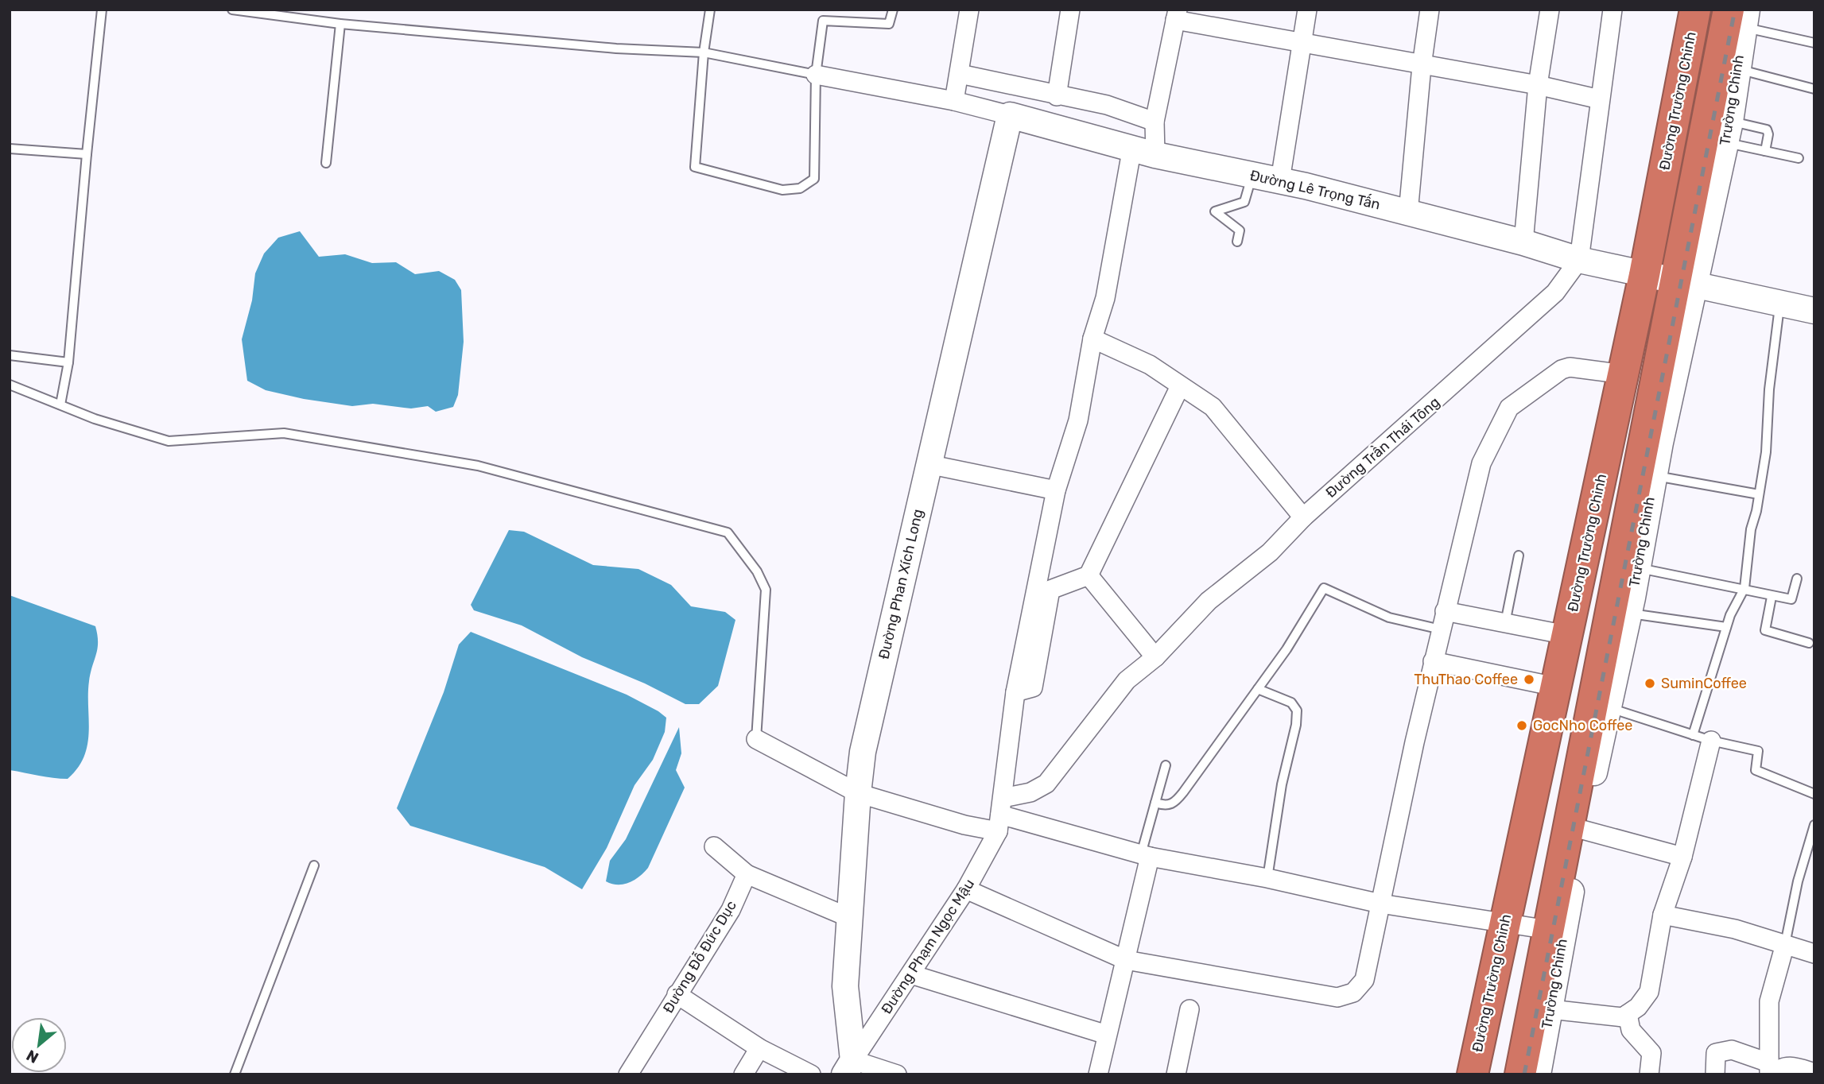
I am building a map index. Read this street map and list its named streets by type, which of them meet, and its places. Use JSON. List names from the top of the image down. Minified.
{"streets":{"highway":["Đường Trường Chinh"],"street":["Trường Chinh","Đường Lê Trọng Tấn","Đường Trần Thái Tông","Đường Phan Xích Long","Đường Phạm Ngọc Mậu","Đường Đỗ Đức Dục"]},"crossings":[["Trường Chinh","Đường Lê Trọng Tấn"],["Đường Trường Chinh","Đường Lê Trọng Tấn"],["Đường Lê Trọng Tấn","Đường Trần Thái Tông"],["Đường Lê Trọng Tấn","Đường Phan Xích Long"],["Đường Trần Thái Tông","Đường Phạm Ngọc Mậu"],["Đường Phan Xích Long","Đường Phạm Ngọc Mậu"]],"places":["ThuThao Coffee","SuminCoffee","GocNho Coffee"],"north":"bottom left"}
